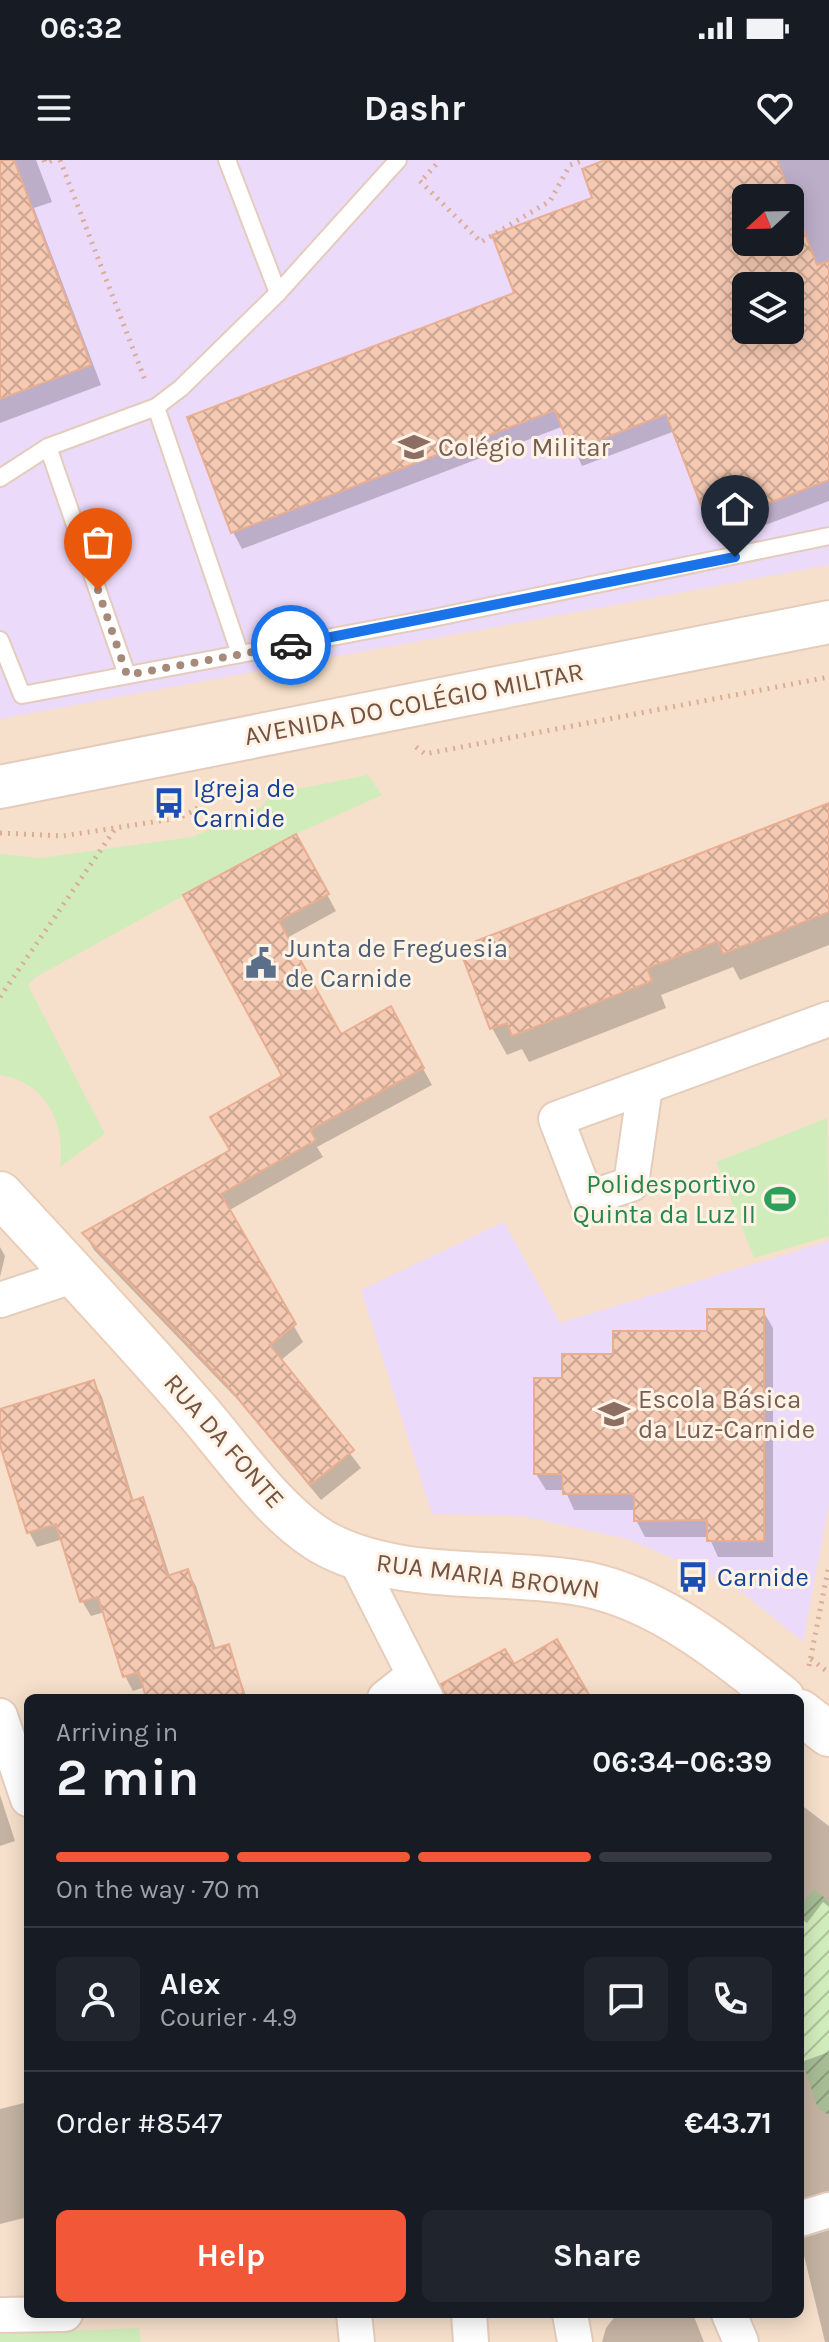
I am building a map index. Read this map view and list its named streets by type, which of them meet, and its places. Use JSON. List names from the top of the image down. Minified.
{"streets":{"main road":["RUA DA FONTE","RUA MARIA BROWN"],"street":["AVENIDA DO COLÉGIO MILITAR"]},"crossings":[["RUA DA FONTE","RUA MARIA BROWN"]],"places":{"school or university":["Colégio Militar","Escola Básica da Luz-Carnide"],"bus stop":["Igreja de Carnide","Carnide"],"public building":["Junta de Freguesia de Carnide"],"sports":["Polidesportivo Quinta da Luz II"]},"north":"left","page":{"status":"06:32","header":"Dashr","heading":["2 min","Arriving in","06:34–06:39"],"panel":["Alex","Courier · 4.9","Order #8547","€43.71"],"bar":"On the way · 70 m","buttons":["Help","Share"]}}
